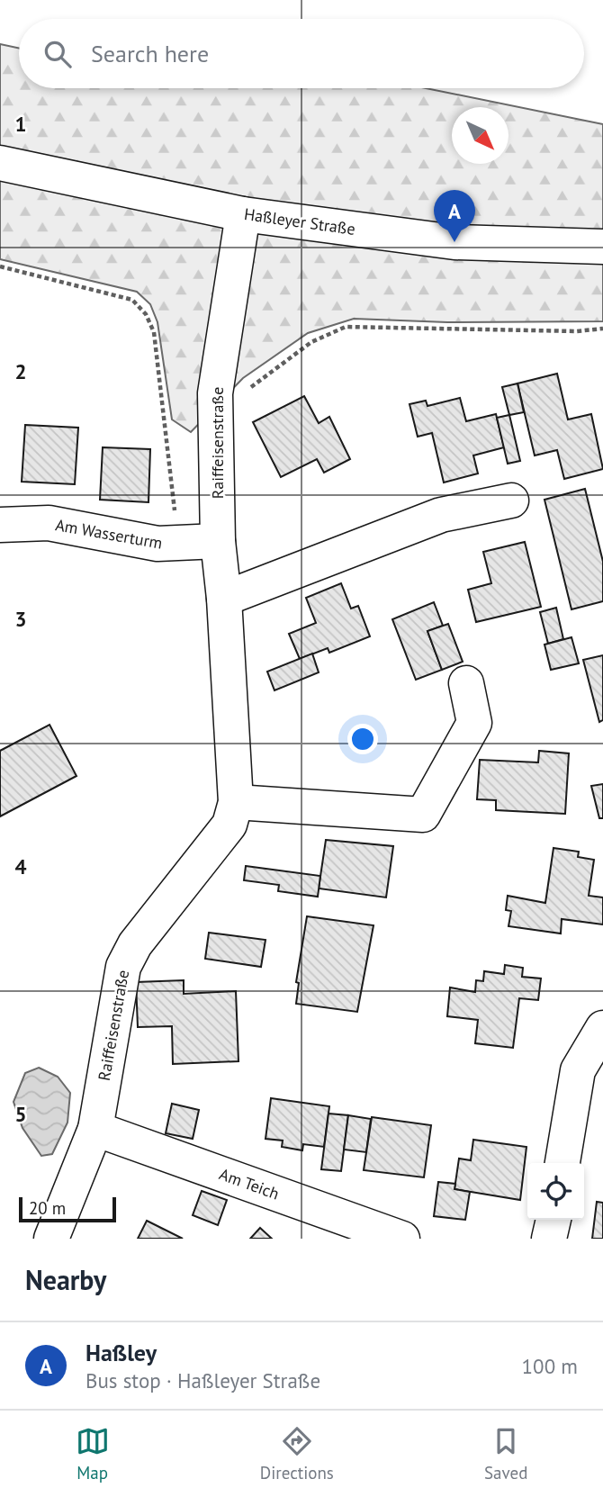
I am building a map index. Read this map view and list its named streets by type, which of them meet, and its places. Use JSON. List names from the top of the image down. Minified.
{"streets":{"street":["Haßleyer Straße","Raiffeisenstraße","Am Wasserturm","Am Teich"]},"crossings":[["Haßleyer Straße","Raiffeisenstraße"],["Raiffeisenstraße","Am Wasserturm"],["Raiffeisenstraße","Am Teich"]],"scale_bar":"20 m","north":"bottom right","page":{"search":"Search here","pins":"A","scale":"20 m","heading":"Nearby","list":[{"mark":"A","name":"Haßley","note":"Bus stop · Haßleyer Straße","value":"100 m"}],"nav":["Map","Directions","Saved"]},"grid":{"rows":["1","2","3","4","5"]}}
